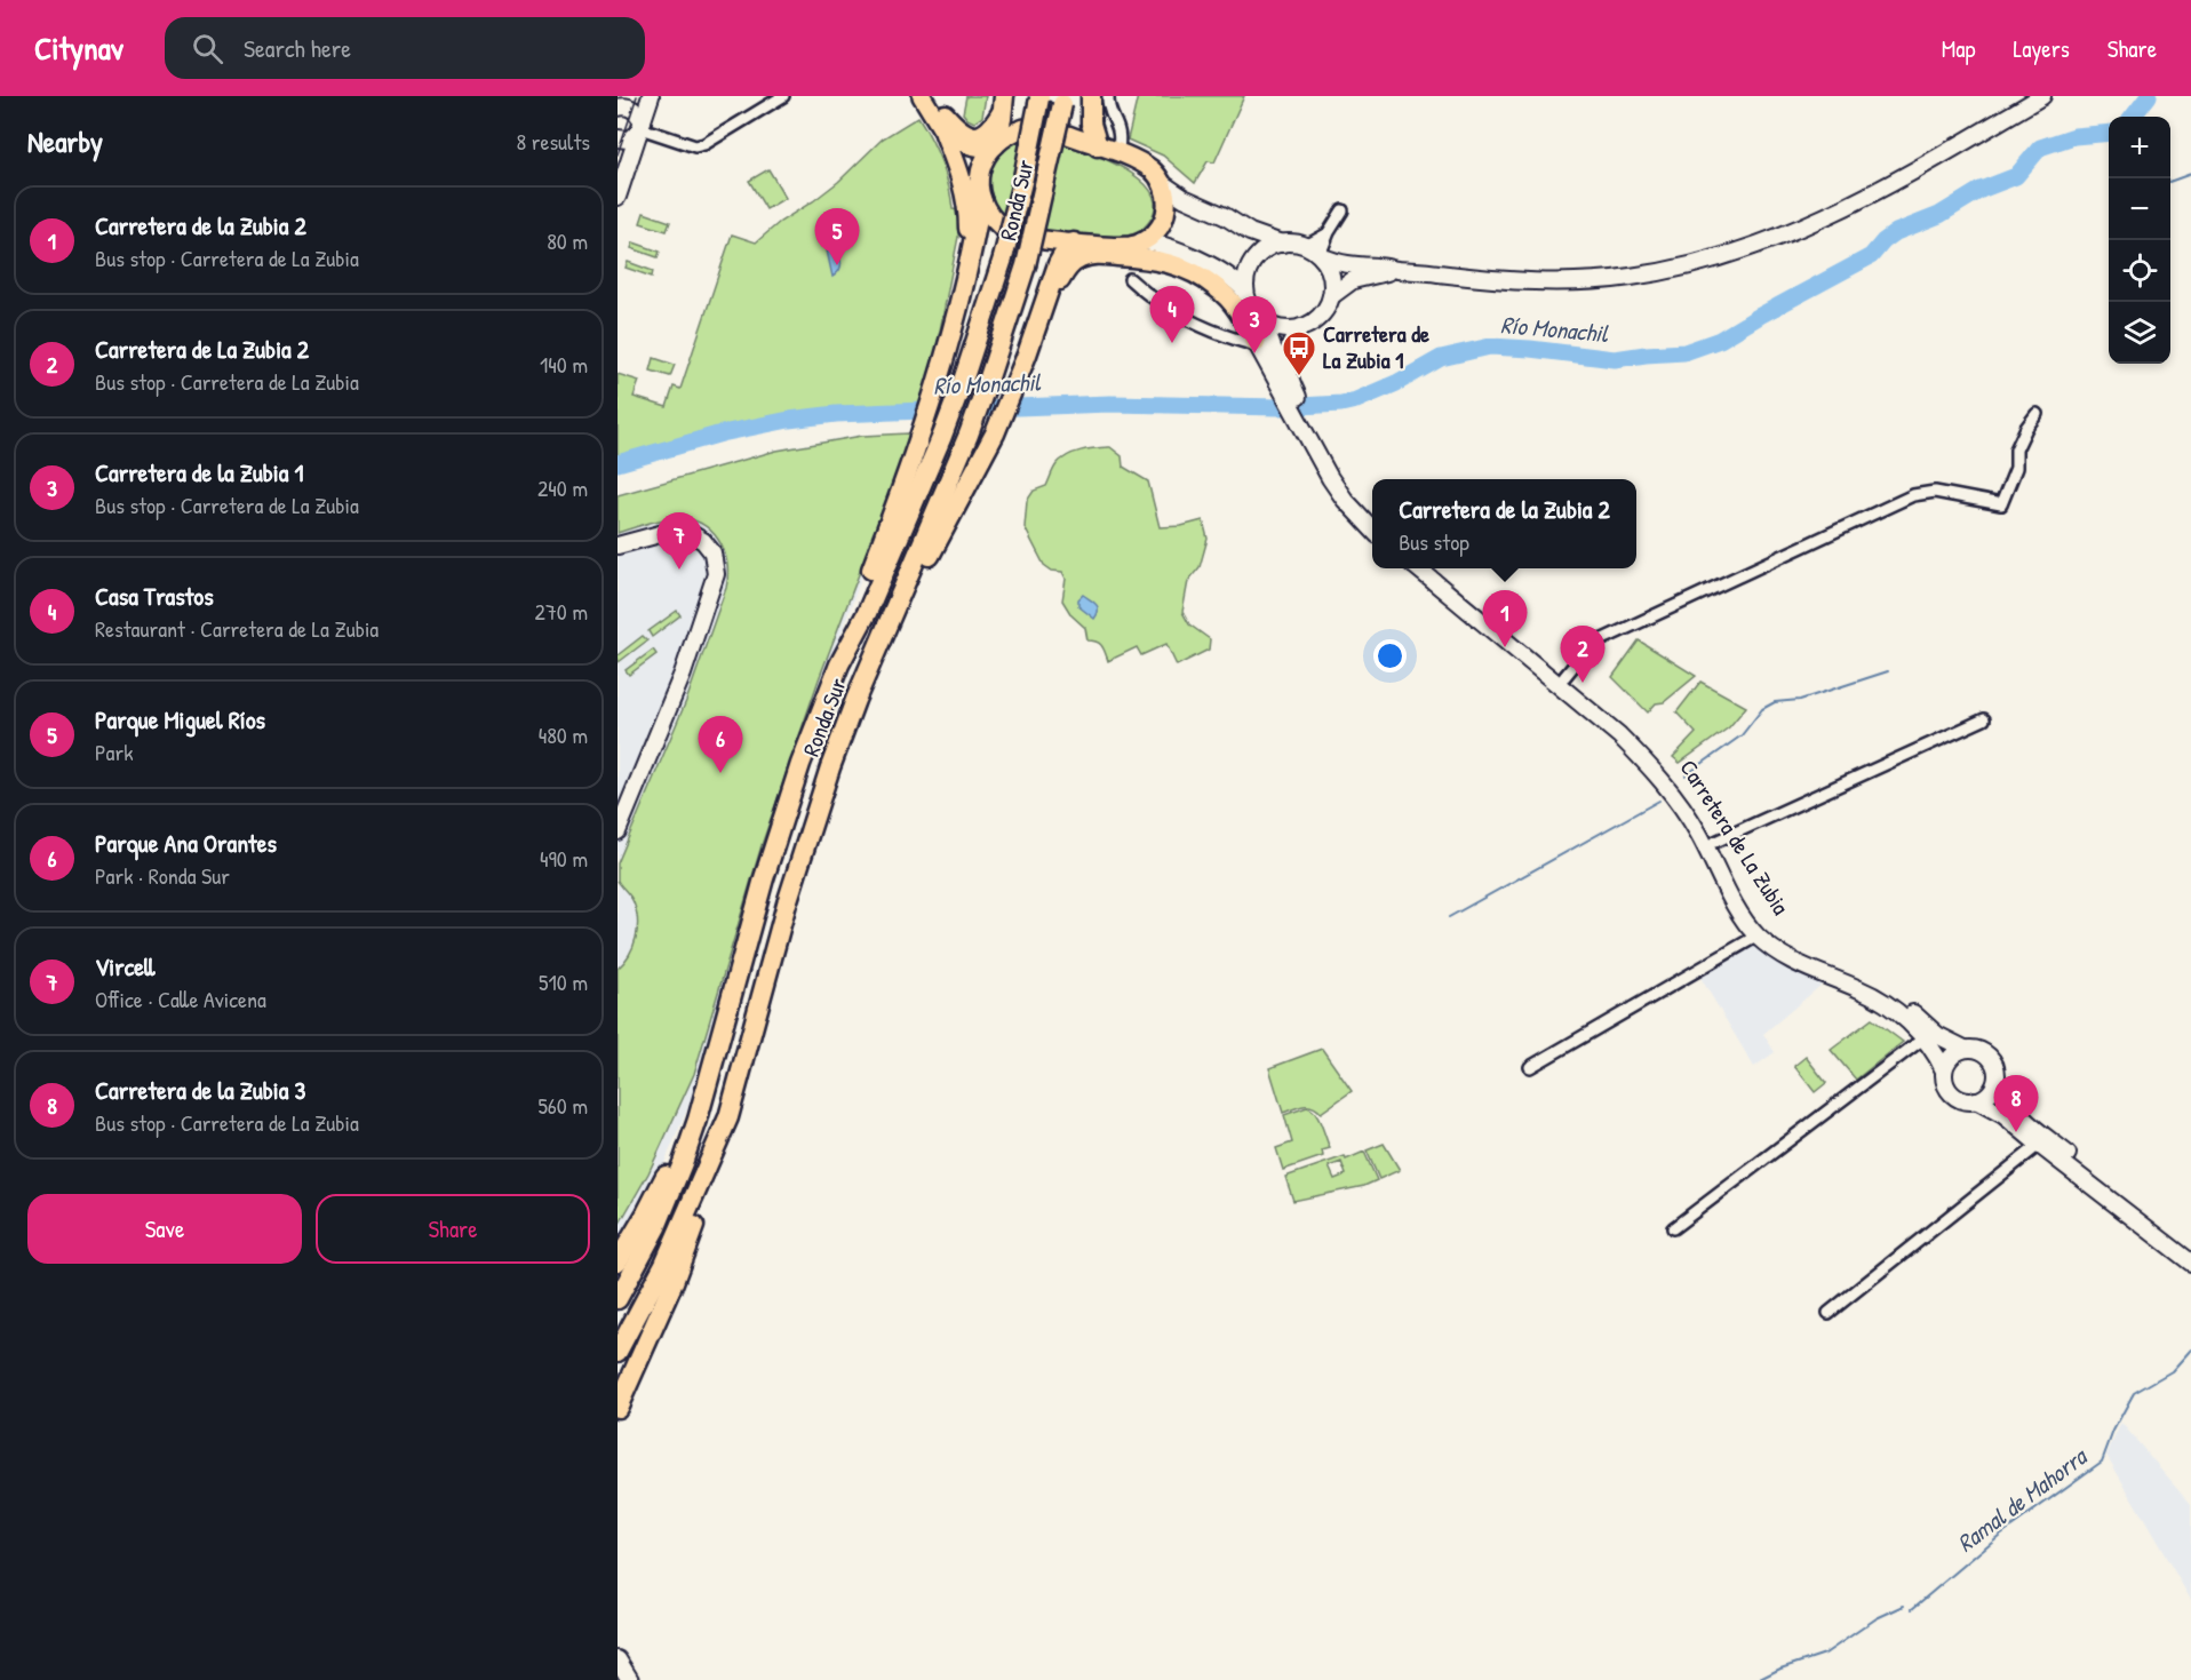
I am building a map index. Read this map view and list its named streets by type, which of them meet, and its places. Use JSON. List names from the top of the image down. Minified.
{"streets":{"highway":["Ronda Sur"],"street":["Carretera de La Zubia"]},"water":["Río Monachil","Ramal de Mahorra"],"places":{"bus stop":["Carretera de La Zubia 1"]},"page":{"header":"Citynav","search":"Search here","nav":["Map","Layers","Share"],"heading":["Nearby","8 results"],"map_buttons":["+","−"],"list":[{"mark":"1","name":"Carretera de la Zubia 2","note":"Bus stop · Carretera de La Zubia","value":"80 m"},{"mark":"2","name":"Carretera de La Zubia 2","note":"Bus stop · Carretera de La Zubia","value":"140 m"},{"mark":"3","name":"Carretera de la Zubia 1","note":"Bus stop · Carretera de La Zubia","value":"240 m"},{"mark":"4","name":"Casa Trastos","note":"Restaurant · Carretera de La Zubia","value":"270 m"},{"mark":"5","name":"Parque Miguel Ríos","note":"Park","value":"480 m"},{"mark":"6","name":"Parque Ana Orantes","note":"Park · Ronda Sur","value":"490 m"},{"mark":"7","name":"Vircell","note":"Office · Calle Avicena","value":"510 m"},{"mark":"8","name":"Carretera de la Zubia 3","note":"Bus stop · Carretera de La Zubia","value":"560 m"}],"pins":["5","4","3","7","1","2","6","8"],"popup":["Carretera de la Zubia 2","Bus stop"],"buttons":["Save","Share"]}}
